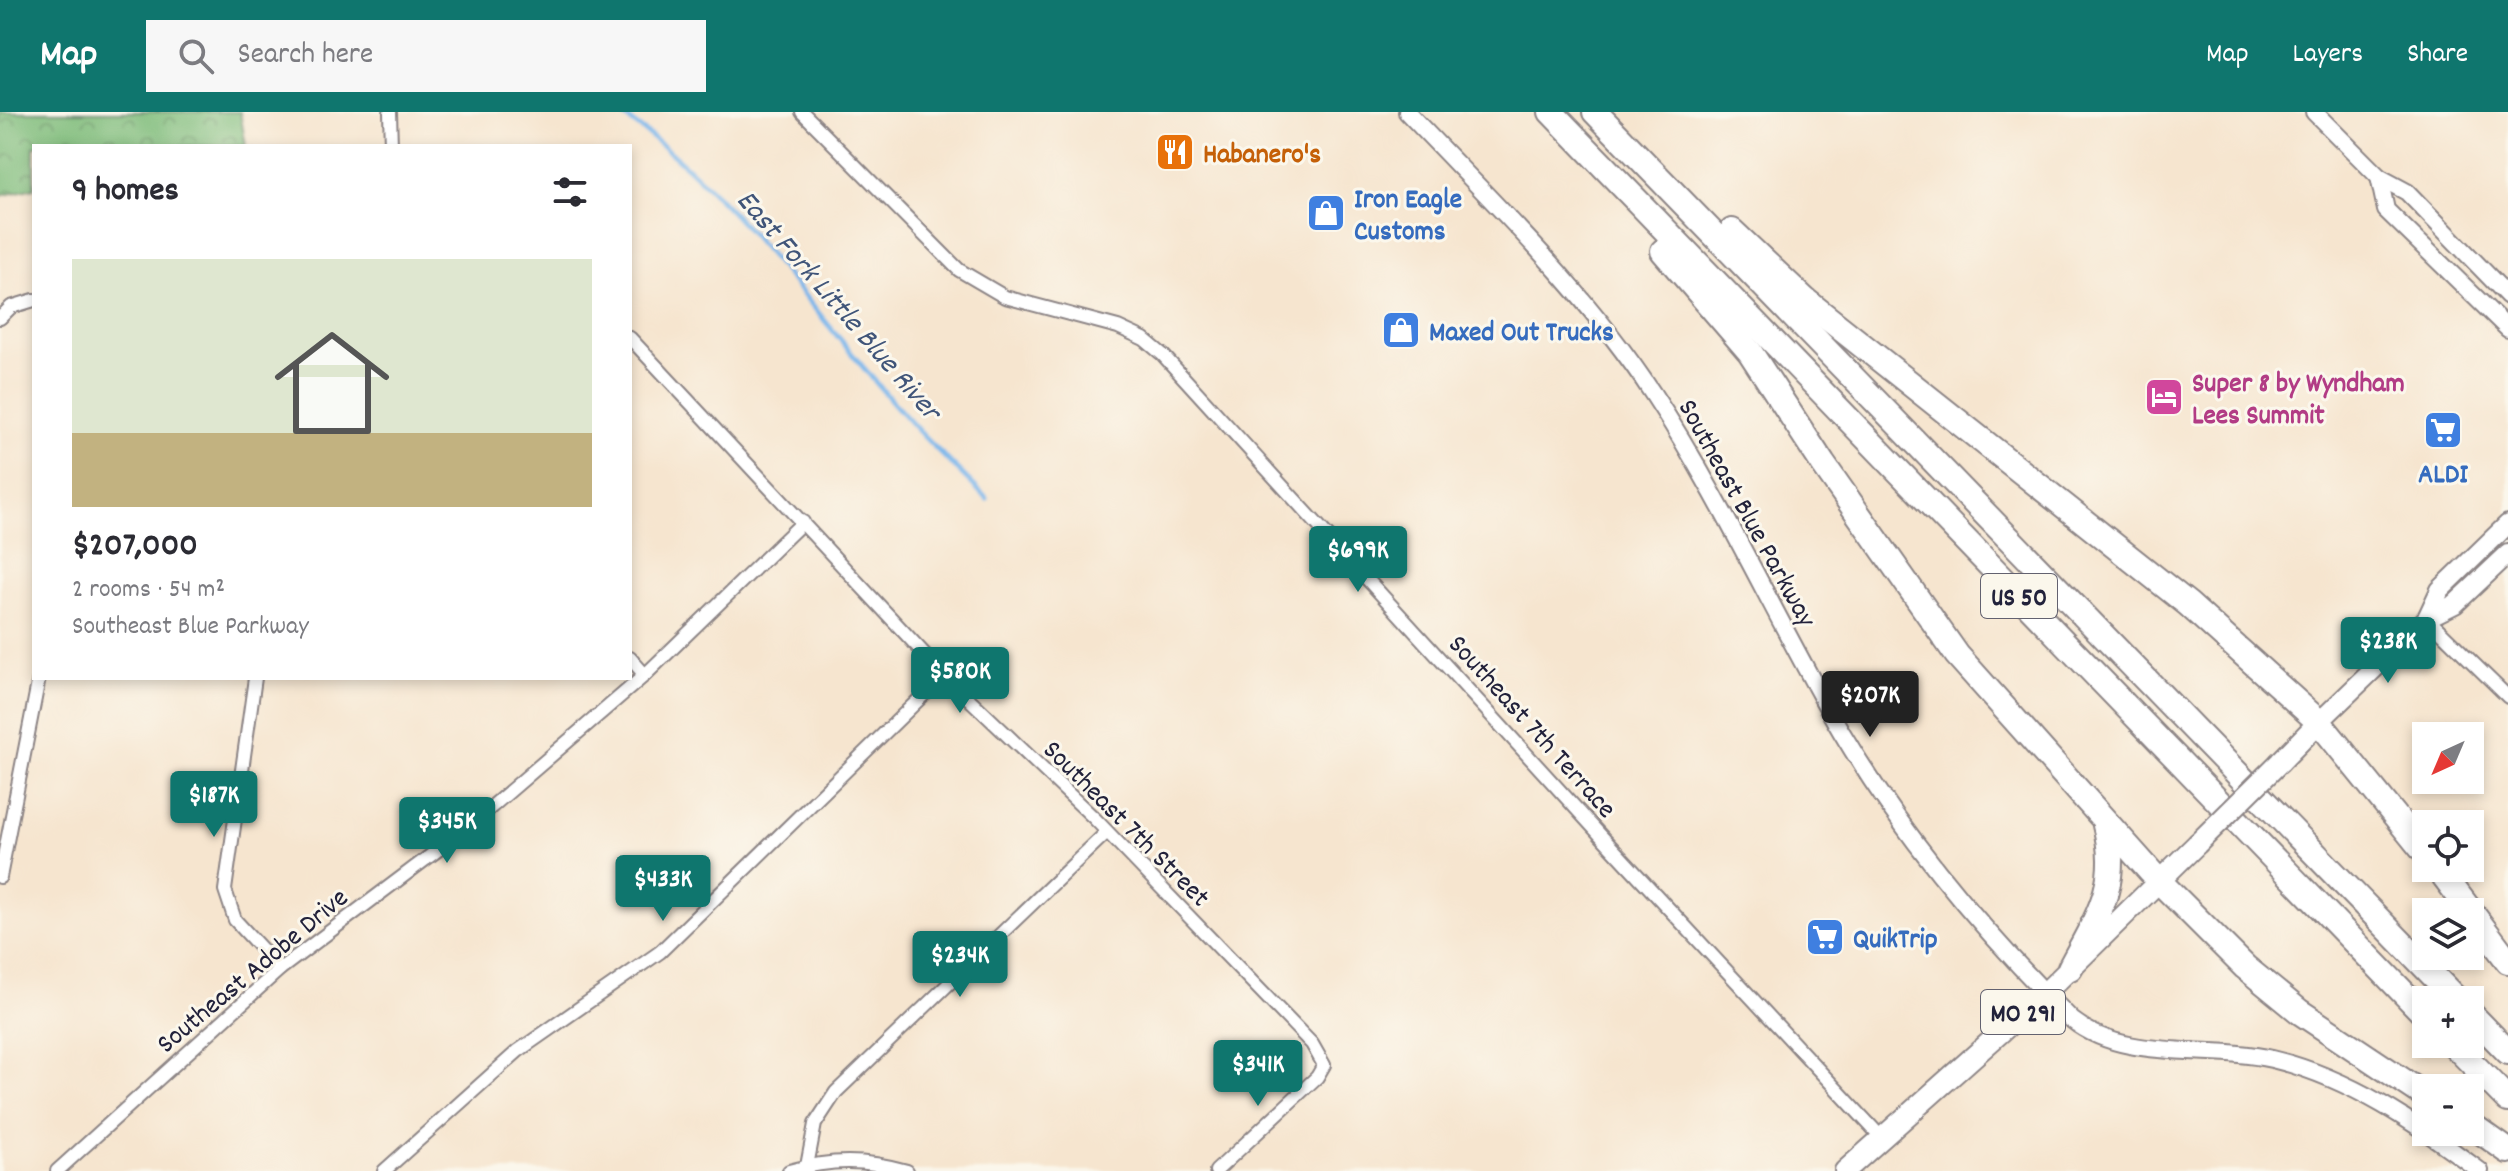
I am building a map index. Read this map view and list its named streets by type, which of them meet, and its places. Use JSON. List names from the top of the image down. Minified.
{"streets":{"highway":["US 50"],"main road":["MO 291"],"street":["Southeast Blue Parkway","Southeast 7th Terrace","Southeast 7th Street","Southeast Adobe Drive"]},"crossings":[["Southeast Blue Parkway","MO 291"],["Southeast 7th Terrace","MO 291"],["Southeast 7th Street","Southeast Adobe Drive"]],"water":["East Fork Little Blue River"],"places":{"restaurant":["Habanero's"],"shop":["Iron Eagle Customs","Maxed Out Trucks"],"hotel":["Super 8 by Wyndham Lees Summit"],"supermarket":["ALDI","QuikTrip"]},"north":"bottom left","page":{"header":"Map","search":"Search here","nav":["Map","Layers","Share"],"heading":"9 homes","list":[{"name":"$207,000","note":"2 rooms · 54 m² · Southeast Blue Parkway"}],"price":["$699K","$238K","$580K","$207K","$187K","$345K","$433K","$234K","$341K"],"map_buttons":["+","−"]}}
